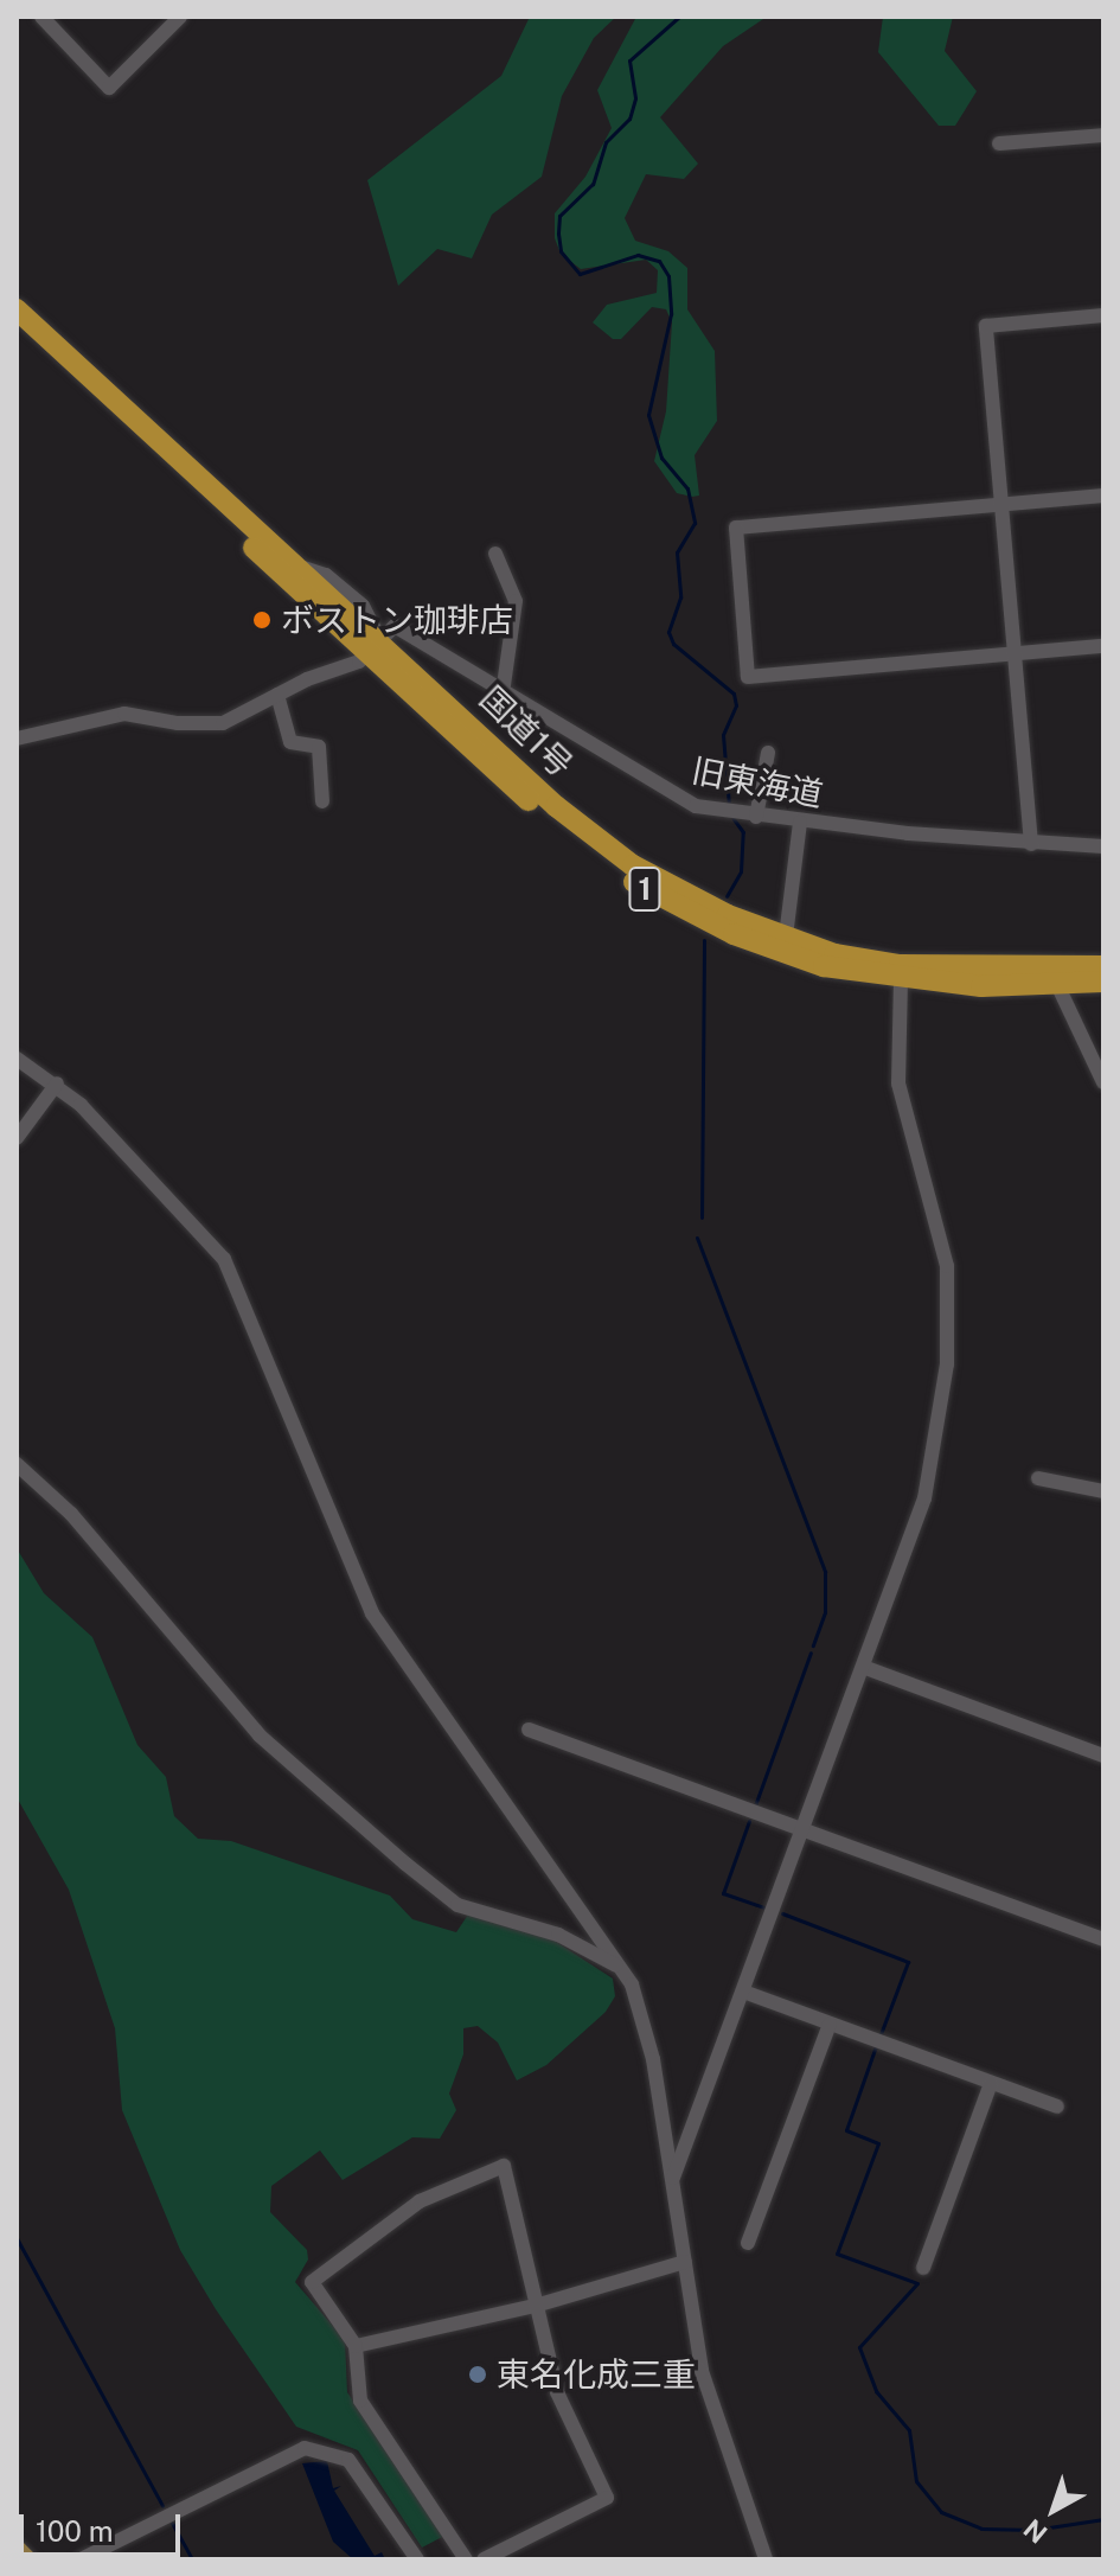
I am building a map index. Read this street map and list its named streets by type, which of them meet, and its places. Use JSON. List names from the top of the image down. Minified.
{"streets":{"highway":["国道1号","1"],"street":["旧東海道"]},"crossings":[["国道1号","旧東海道"]],"places":["ボストン珈琲店","東名化成三重"],"scale_bar":"100 m","north":"bottom left"}
